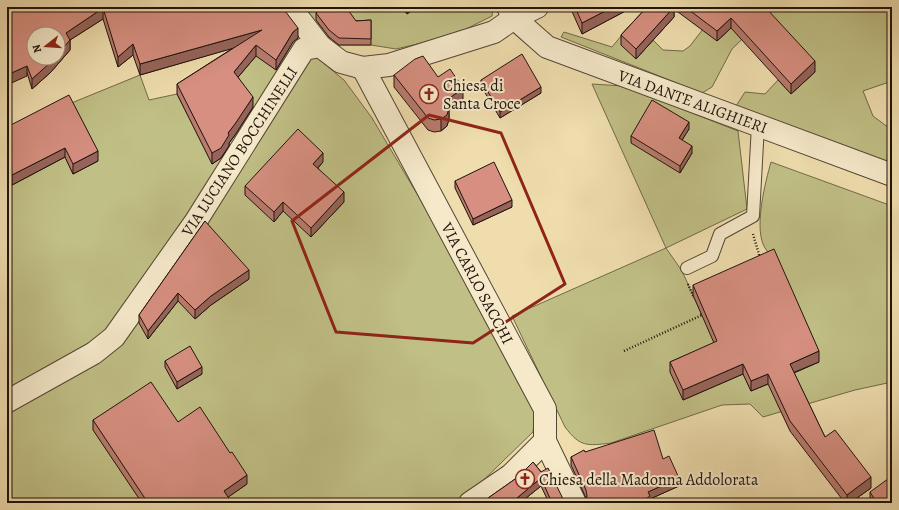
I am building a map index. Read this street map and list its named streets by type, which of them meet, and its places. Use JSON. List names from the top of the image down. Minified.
{"streets":{"street":["VIA DANTE ALIGHIERI","VIA LUCIANO BOCCHINELLI","VIA CARLO SACCHI"]},"places":{"church":["Chiesa di Santa Croce","Chiesa della Madonna Addolorata"]},"north":"left"}
